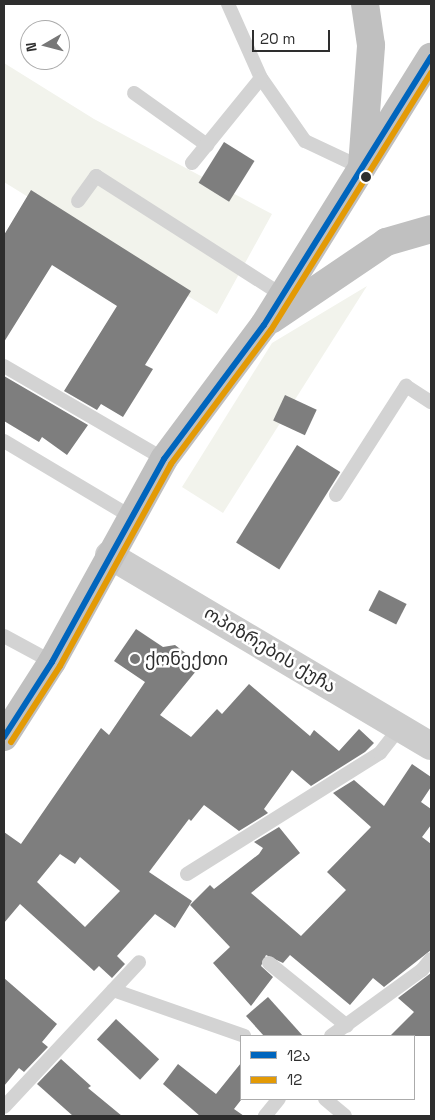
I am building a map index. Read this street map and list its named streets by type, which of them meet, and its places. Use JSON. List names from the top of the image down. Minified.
{"streets":{"street":["ოპიზრების ქუჩა"]},"places":["ქონექთი"],"lines":["transit line 12ა","transit line 12"],"legend":["12ა","12"],"scale_bar":"20 m","north":"left"}
